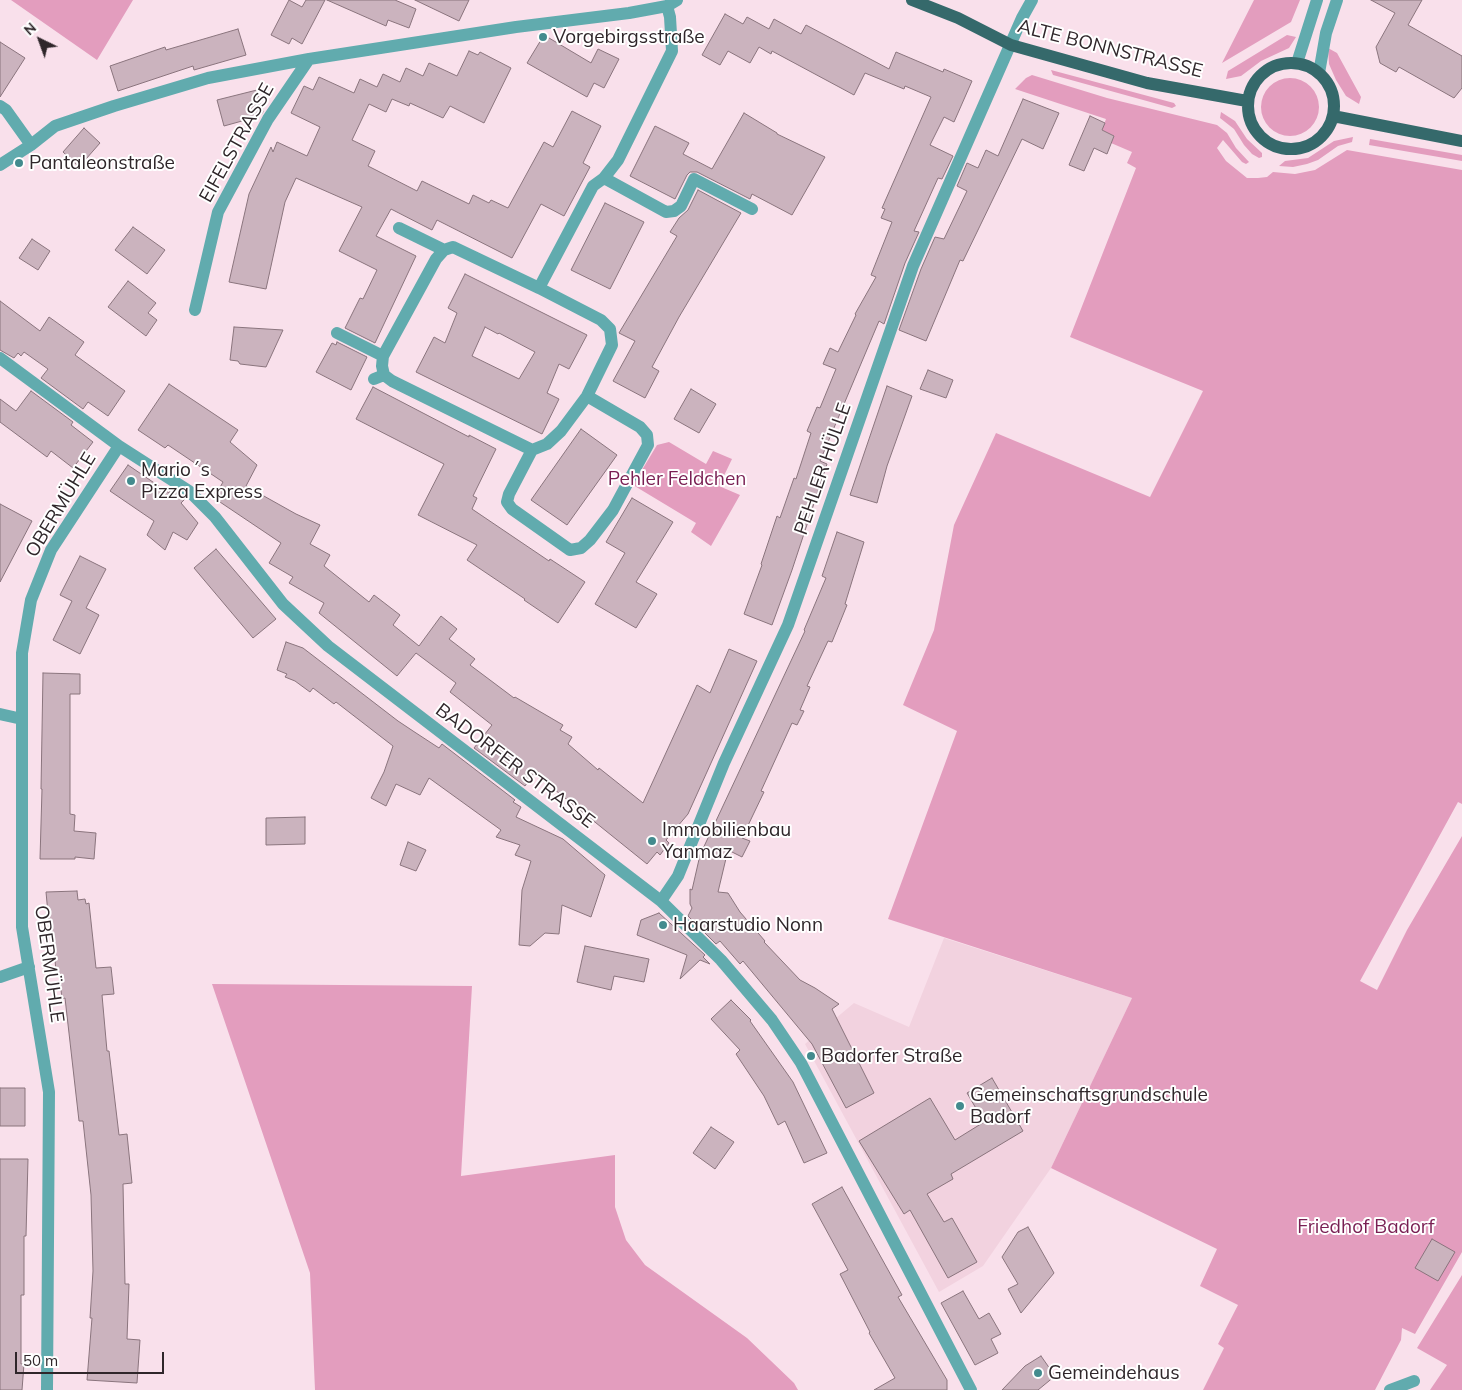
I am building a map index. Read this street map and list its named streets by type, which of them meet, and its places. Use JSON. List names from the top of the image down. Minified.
{"streets":{"main road":["ALTE BONNSTRASSE"],"street":["EIFELSTRASSE","PEHLER HÜLLE","OBERMÜHLE","BADORFER STRASSE"]},"crossings":[["ALTE BONNSTRASSE","PEHLER HÜLLE"],["PEHLER HÜLLE","BADORFER STRASSE"],["OBERMÜHLE","BADORFER STRASSE"]],"parks":["Pehler Feldchen","Friedhof Badorf"],"places":["Vorgebirgsstraße","Pantaleonstraße","Mario´s Pizza Express","Immobilienbau Yanmaz","Haarstudio Nonn","Badorfer Straße","Gemeinschaftsgrundschule Badorf","Gemeindehaus"],"scale_bar":"50 m","north":"top left"}
